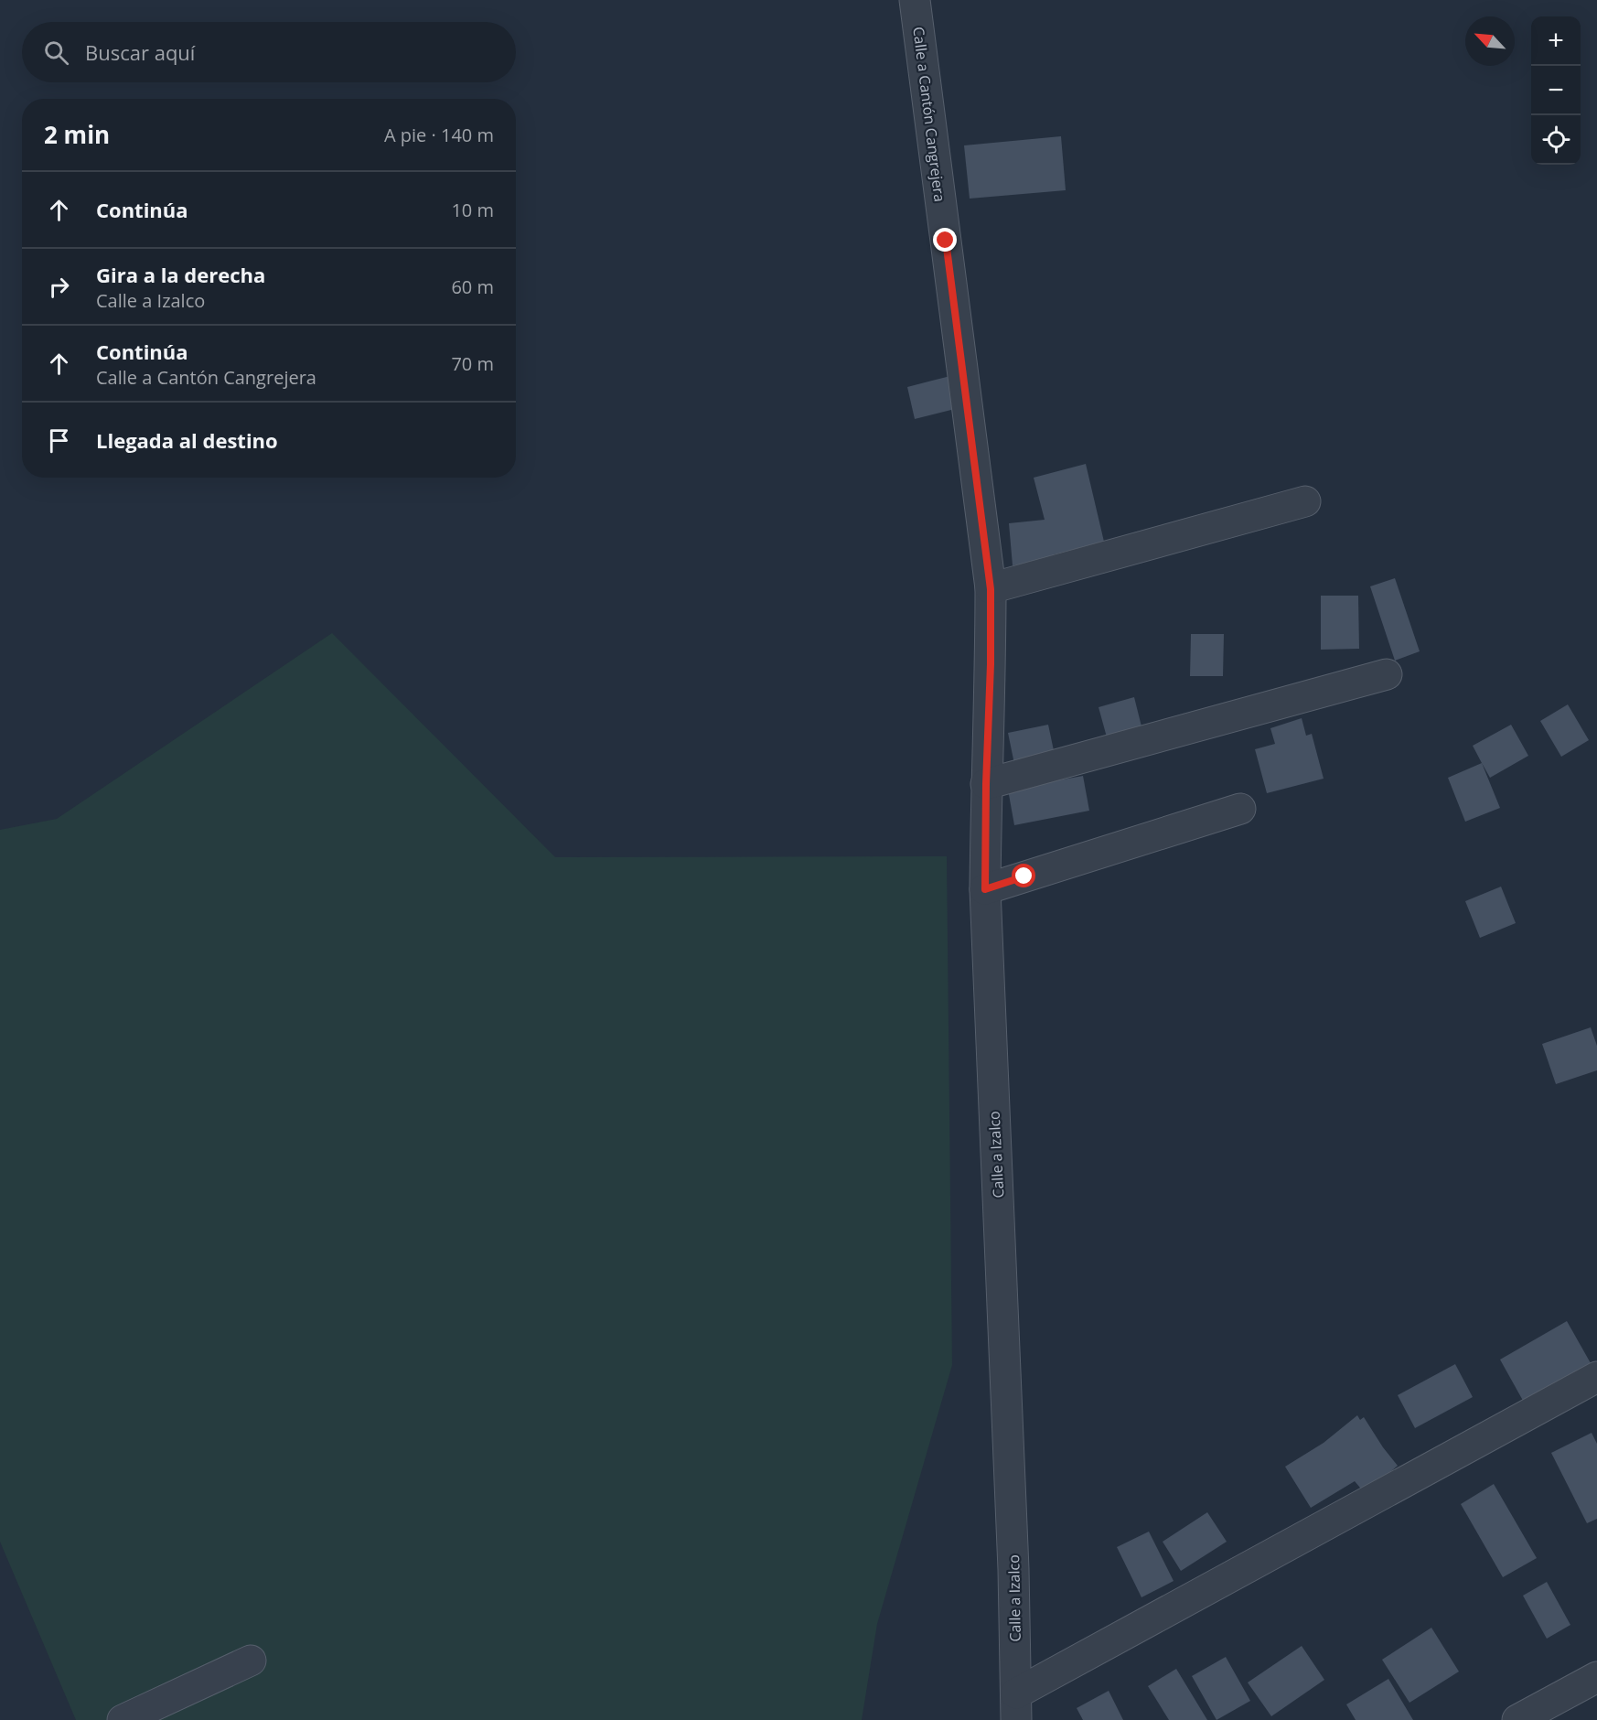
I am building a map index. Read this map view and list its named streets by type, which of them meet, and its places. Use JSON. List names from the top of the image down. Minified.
{"streets":{"street":["Calle a Cantón Cangrejera","Calle a Izalco"]},"crossings":[["Calle a Cantón Cangrejera","Calle a Izalco"]],"north":"top left","page":{"map_buttons":["+","−"],"search":"Buscar aquí","heading":["2 min","A pie · 140 m"],"list":[["Continúa","10 m"],["Gira a la derecha","Calle a Izalco","60 m"],["Continúa","Calle a Cantón Cangrejera","70 m"],"Llegada al destino"]}}
